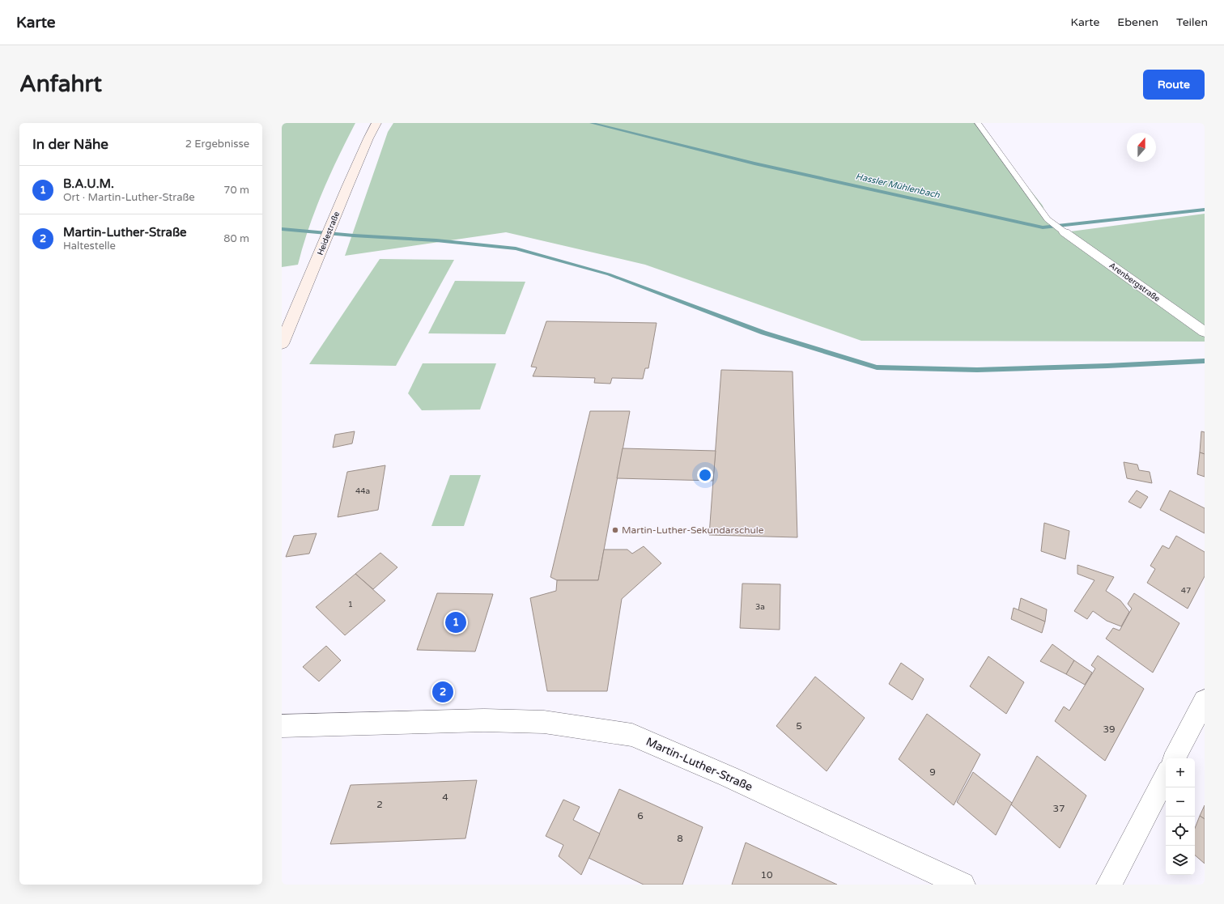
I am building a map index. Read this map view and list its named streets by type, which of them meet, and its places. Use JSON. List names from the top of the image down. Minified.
{"streets":{"main road":["Heidestraße"],"street":["Arenbergstraße","Martin-Luther-Straße"]},"water":["Hassler Mühlenbach"],"places":["Martin-Luther-Sekundarschule"],"house_numbers":["44a","47","1","3a","5","39","9","4","2","37","6","8","10"],"north":"top","page":{"header":"Karte","nav":["Karte","Ebenen","Teilen"],"buttons":"Route","title":"Anfahrt","heading":["In der Nähe","2 Ergebnisse"],"list":[{"mark":"1","name":"B.A.U.M.","note":"Ort · Martin-Luther-Straße","value":"70 m"},{"mark":"2","name":"Martin-Luther-Straße","note":"Haltestelle","value":"80 m"}],"pins":["1","2"],"map_buttons":["+","−"]}}
